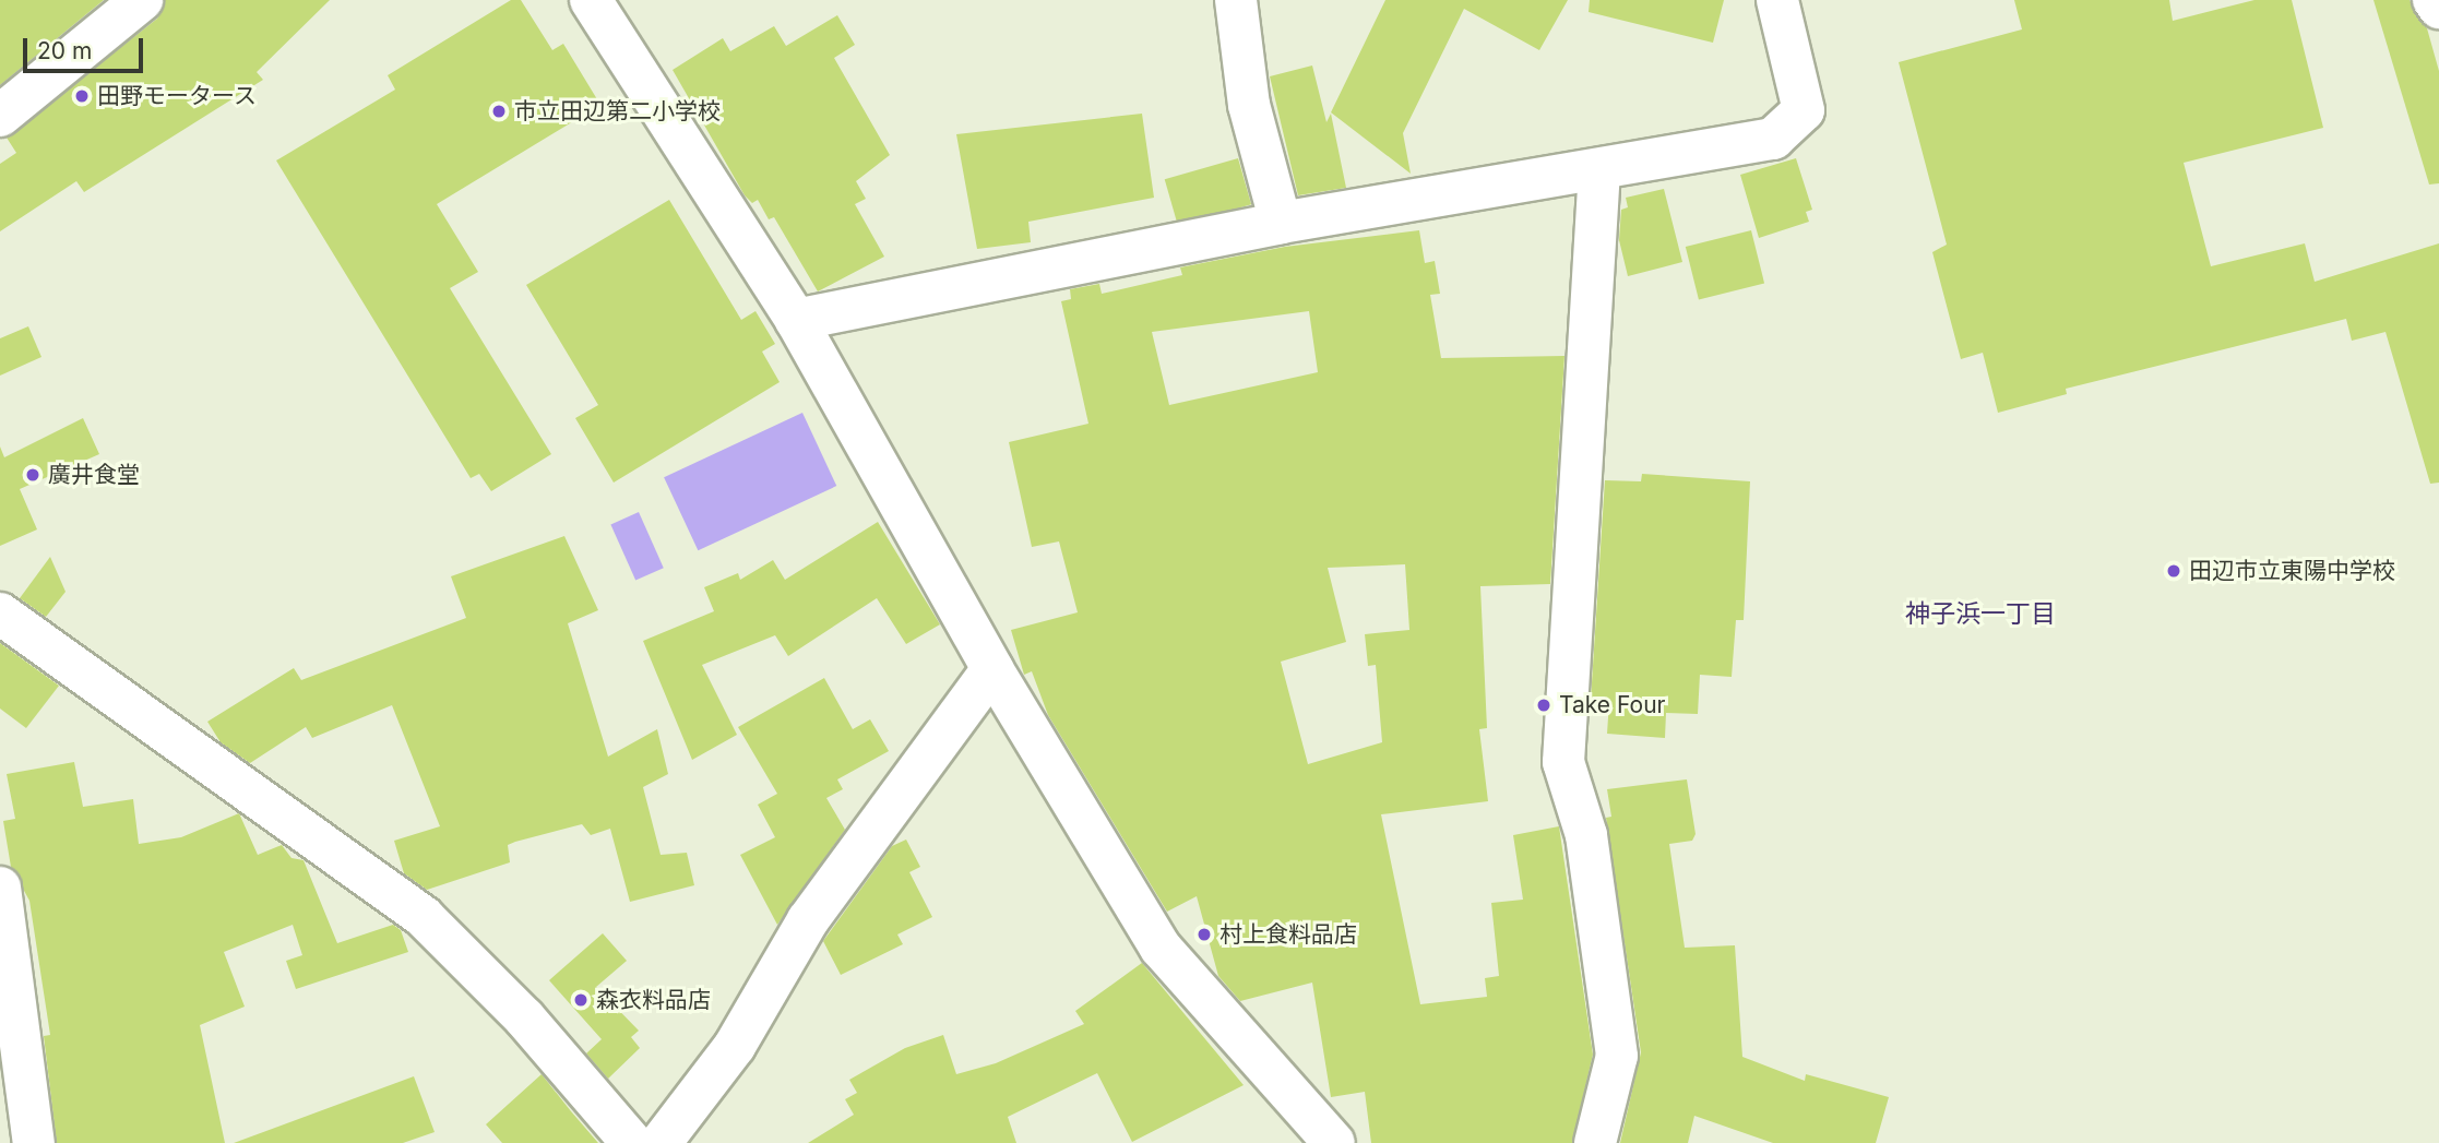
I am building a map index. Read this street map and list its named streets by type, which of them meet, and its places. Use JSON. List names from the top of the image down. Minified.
{"districts":["神子浜一丁目"],"places":["田野モータース","市立田辺第二小学校","廣井食堂","田辺市立東陽中学校","Take Four","村上食料品店","森衣料品店"],"scale_bar":"20 m"}
